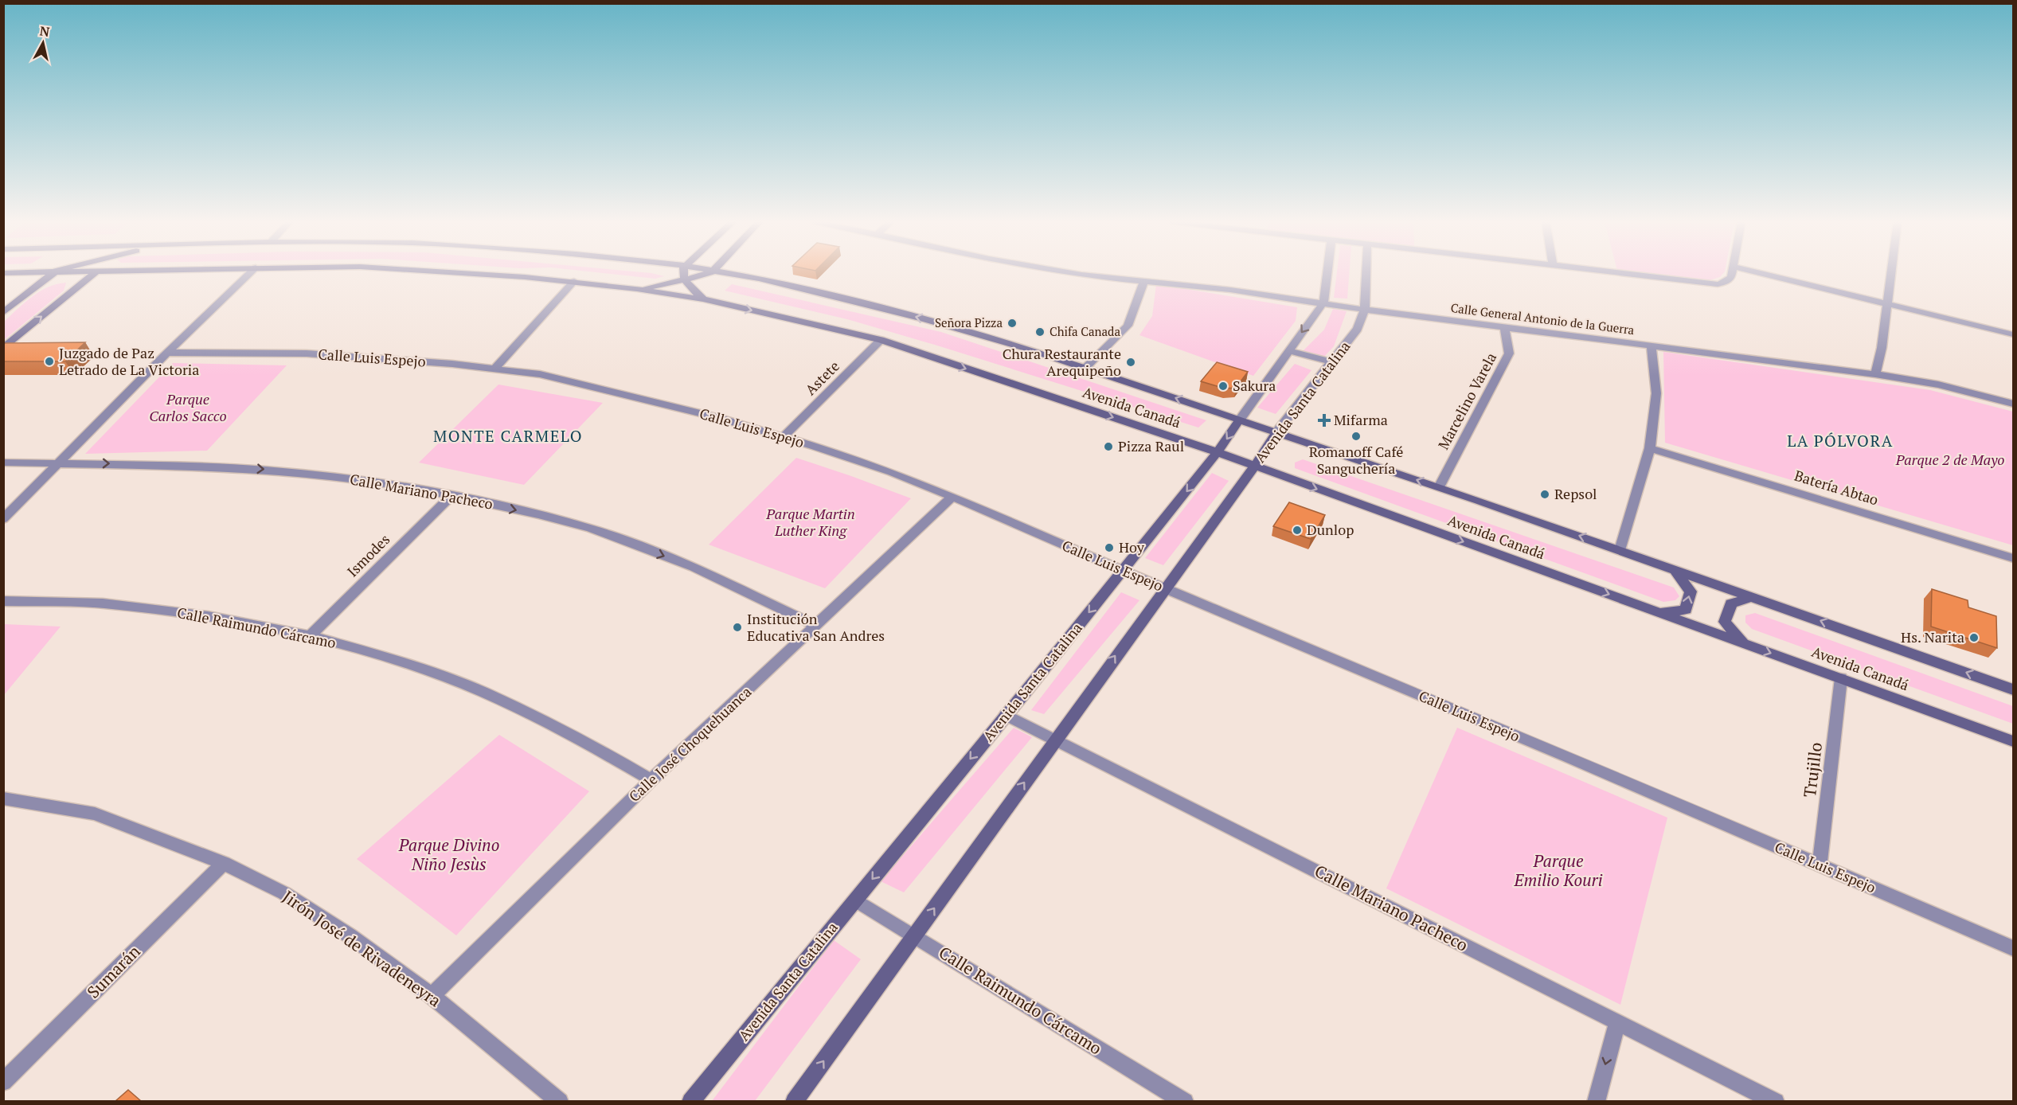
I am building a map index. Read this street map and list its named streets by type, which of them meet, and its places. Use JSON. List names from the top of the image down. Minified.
{"streets":{"main road":["Avenida Santa Catalina","Avenida Canadá"],"street":["Calle General Antonio de la Guerra","Calle Luis Espejo","Astete","Marcelino Varela","Batería Abtao","Calle Mariano Pacheco","Ismodes","Calle Raimundo Cárcamo","Calle José Choquehuanca","Trujillo","Jirón José de Rivadeneyra","Sumarán"]},"crossings":[["Calle General Antonio de la Guerra","Marcelino Varela"],["Calle General Antonio de la Guerra","Avenida Santa Catalina"],["Calle Luis Espejo","Astete"],["Calle Luis Espejo","Avenida Santa Catalina"],["Calle Luis Espejo","Calle José Choquehuanca"],["Calle Luis Espejo","Trujillo"],["Astete","Avenida Canadá"],["Marcelino Varela","Avenida Canadá"],["Avenida Santa Catalina","Avenida Canadá"],["Avenida Santa Catalina","Calle Mariano Pacheco"],["Avenida Santa Catalina","Calle Raimundo Cárcamo"],["Avenida Canadá","Trujillo"],["Calle Mariano Pacheco","Ismodes"],["Calle Mariano Pacheco","Calle José Choquehuanca"],["Ismodes","Calle Raimundo Cárcamo"],["Calle Raimundo Cárcamo","Calle José Choquehuanca"],["Calle José Choquehuanca","Jirón José de Rivadeneyra"],["Jirón José de Rivadeneyra","Sumarán"]],"one_way":["Calle Mariano Pacheco"],"districts":["MONTE CARMELO","LA PÓLVORA"],"parks":["Parque Carlos Sacco","Parque 2 de Mayo","Parque Martin Luther King","Parque Divino Niño Jesùs","Parque Emilio Kouri"],"places":{"other":["Señora Pizza","Chifa Canada","Juzgado de Paz Letrado de La Victoria","Chura Restaurante Arequipeño","Sakura","Romanoff Café Sanguchería","Pizza Raul","Repsol","Dunlop","Hoy","Institución Educativa San Andres","Hs. Narita"],"health":["Mifarma"]},"north":"top"}
